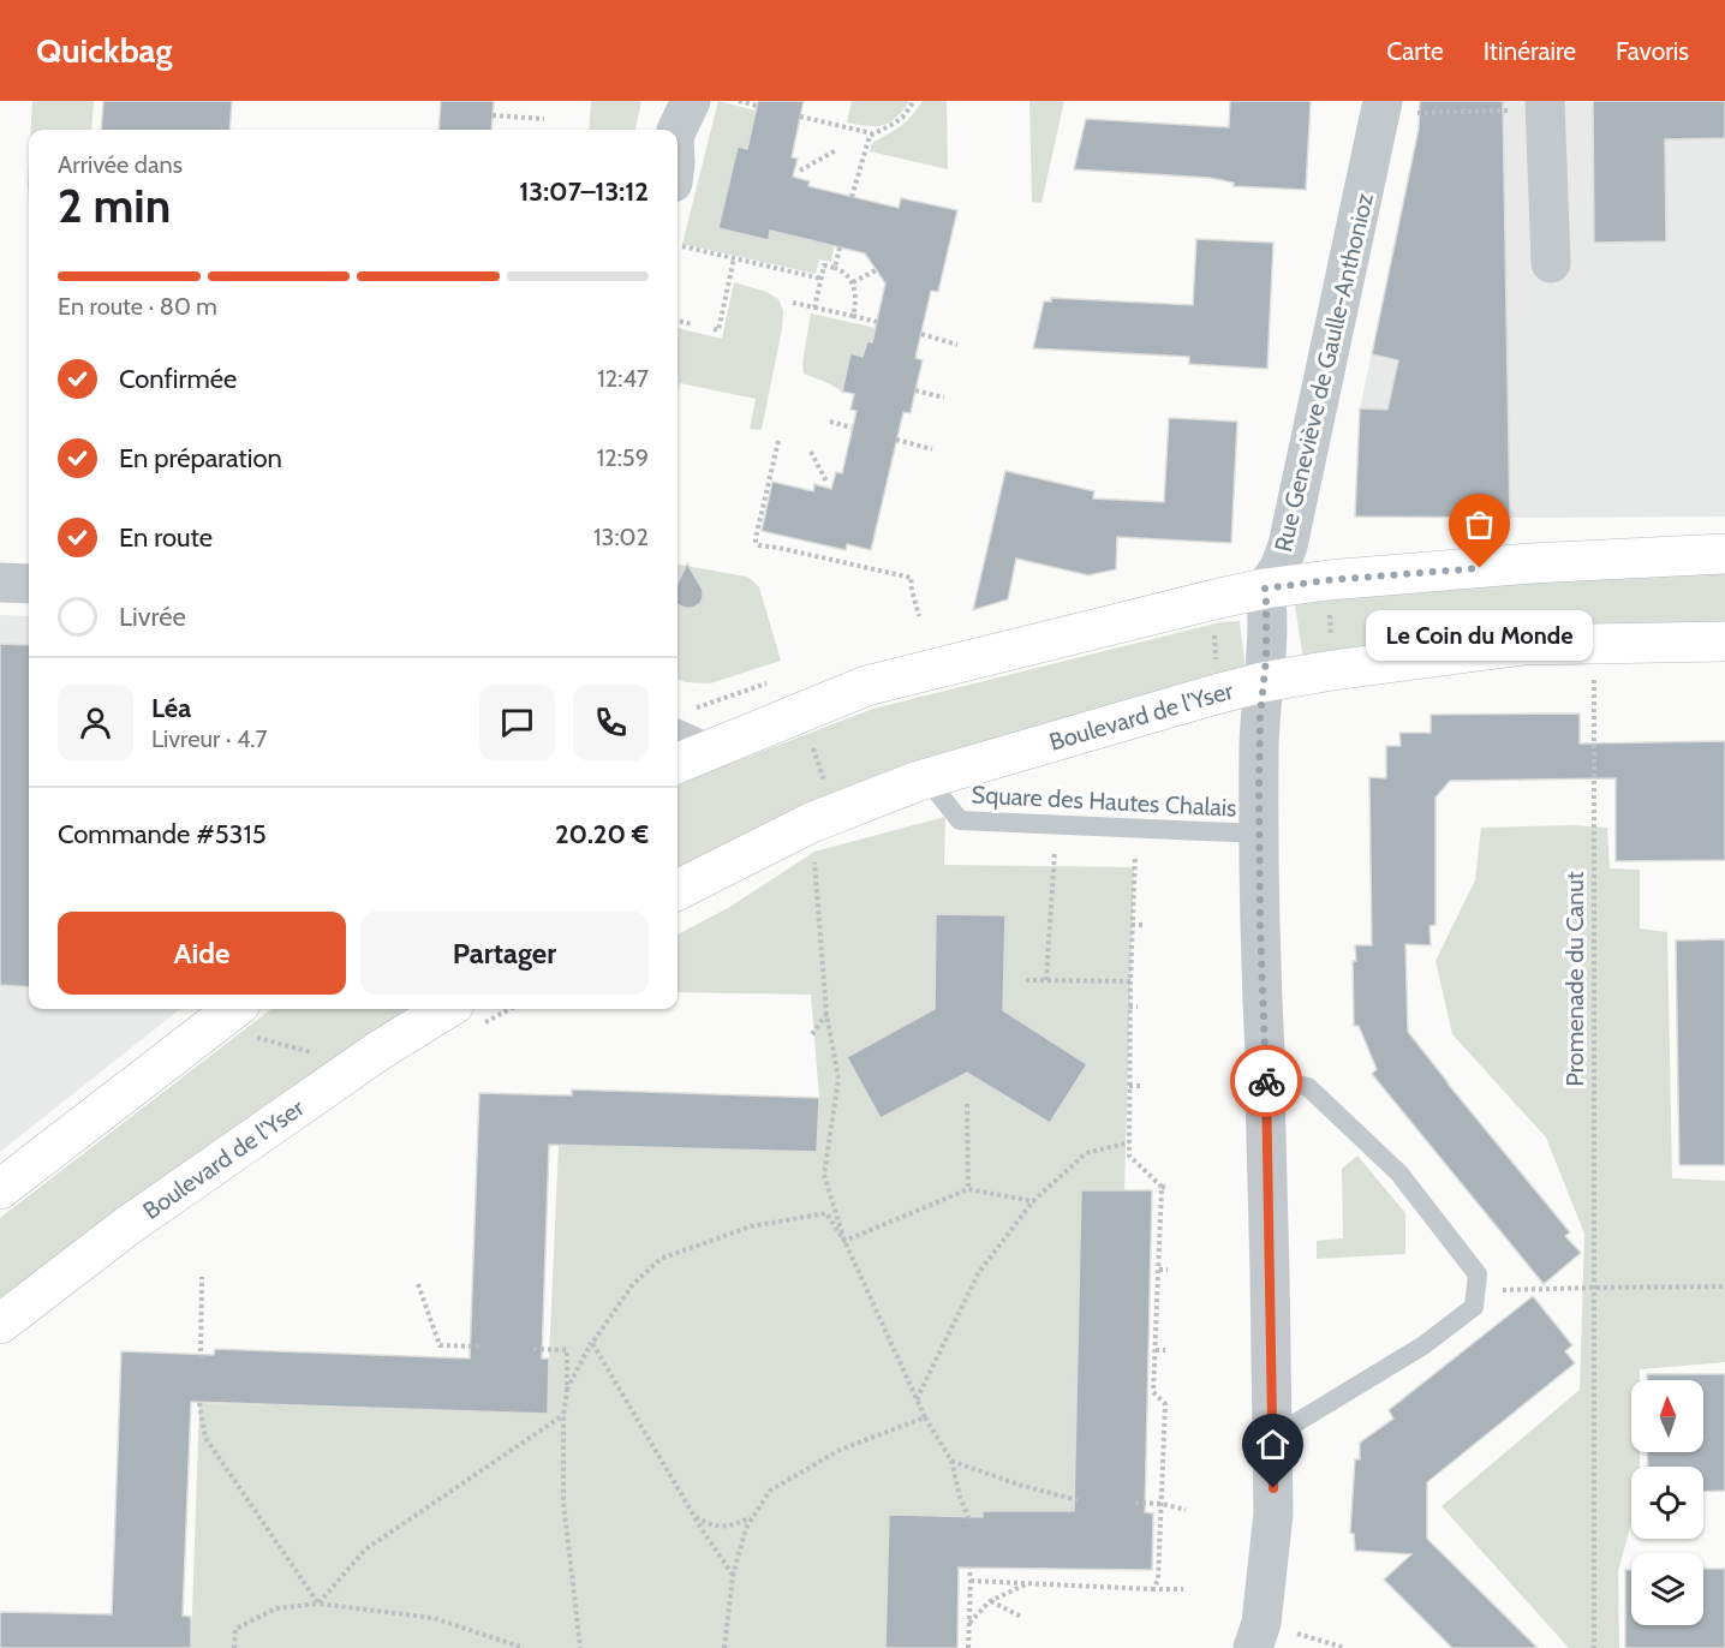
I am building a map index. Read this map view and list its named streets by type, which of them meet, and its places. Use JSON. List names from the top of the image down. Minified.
{"streets":{"main road":["Boulevard de l'Yser"],"street":["Rue Geneviève de Gaulle-Anthonioz"],"lane":["Square des Hautes Chalais"],"path":["Promenade du Canut"]},"crossings":[["Boulevard de l'Yser","Square des Hautes Chalais"]],"places":["Le Coin du Monde"],"north":"top","page":{"header":"Quickbag","nav":["Carte","Itinéraire","Favoris"],"heading":["2 min","Arrivée dans","13:07–13:12"],"panel":["Léa","Livreur · 4.7","Commande #5315","20.20 €"],"bar":"En route · 80 m","list":[["Confirmée","12:47"],["En préparation","12:59"],["En route","13:02"],"Livrée"],"bubble":"Le Coin du Monde","buttons":["Aide","Partager"]}}
